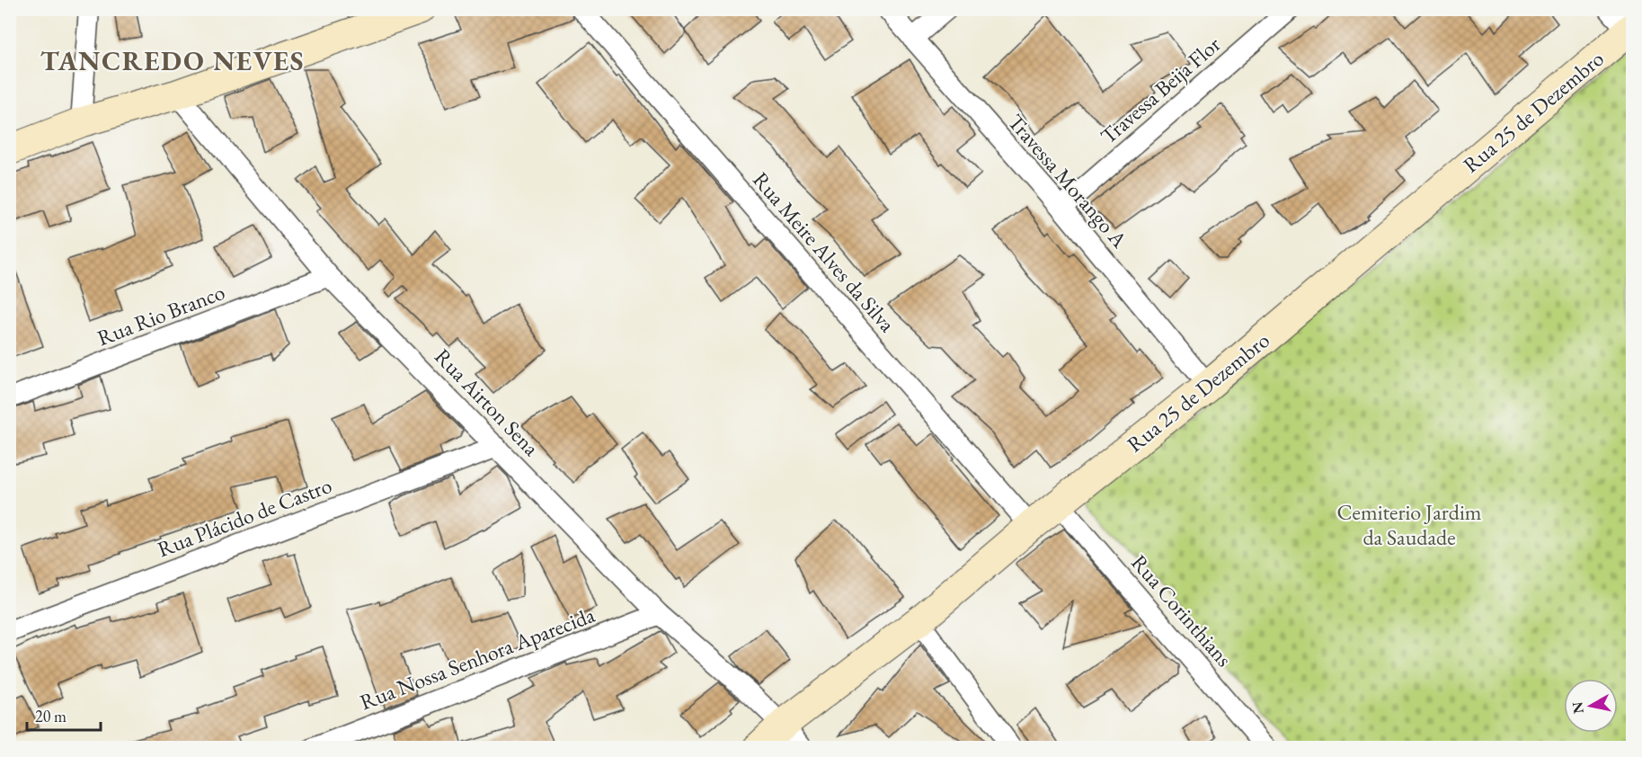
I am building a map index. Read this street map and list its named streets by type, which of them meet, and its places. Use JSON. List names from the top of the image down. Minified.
{"streets":{"street":["Travessa Beija Flor","Rua 25 de Dezembro","Travessa Morango A","Rua Meire Alves da Silva","Rua Rio Branco","Rua Airton Sena","Rua Plácido de Castro","Rua Corinthians","Rua Nossa Senhora Aparecida"]},"crossings":[["Travessa Beija Flor","Travessa Morango A"],["Rua 25 de Dezembro","Travessa Morango A"],["Rua 25 de Dezembro","Rua Meire Alves da Silva"],["Rua 25 de Dezembro","Rua Airton Sena"],["Rua 25 de Dezembro","Rua Corinthians"],["Rua Rio Branco","Rua Airton Sena"],["Rua Airton Sena","Rua Plácido de Castro"],["Rua Airton Sena","Rua Nossa Senhora Aparecida"]],"districts":["TANCREDO NEVES"],"parks":["Cemiterio Jardim da Saudade"],"scale_bar":"20 m","north":"left"}
